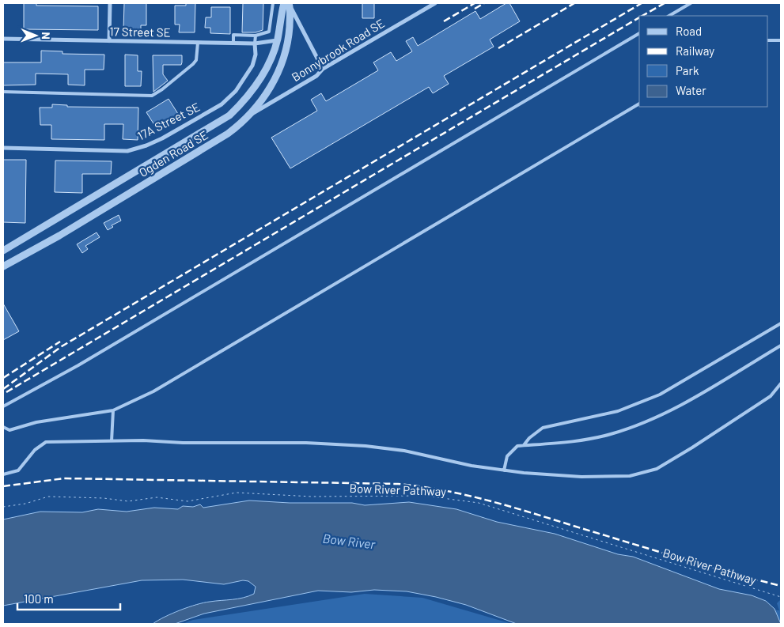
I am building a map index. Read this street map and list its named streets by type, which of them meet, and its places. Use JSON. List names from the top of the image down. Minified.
{"streets":{"street":["17 Street SE","Bonnybrook Road SE","17A Street SE","Ogden Road SE"],"path":["Bow River Pathway"]},"crossings":[["17 Street SE","17A Street SE"],["17 Street SE","Ogden Road SE"],["Bonnybrook Road SE","Ogden Road SE"]],"water":["Bow River"],"legend":["Road","Railway","Park","Water"],"scale_bar":"100 m","north":"right"}
